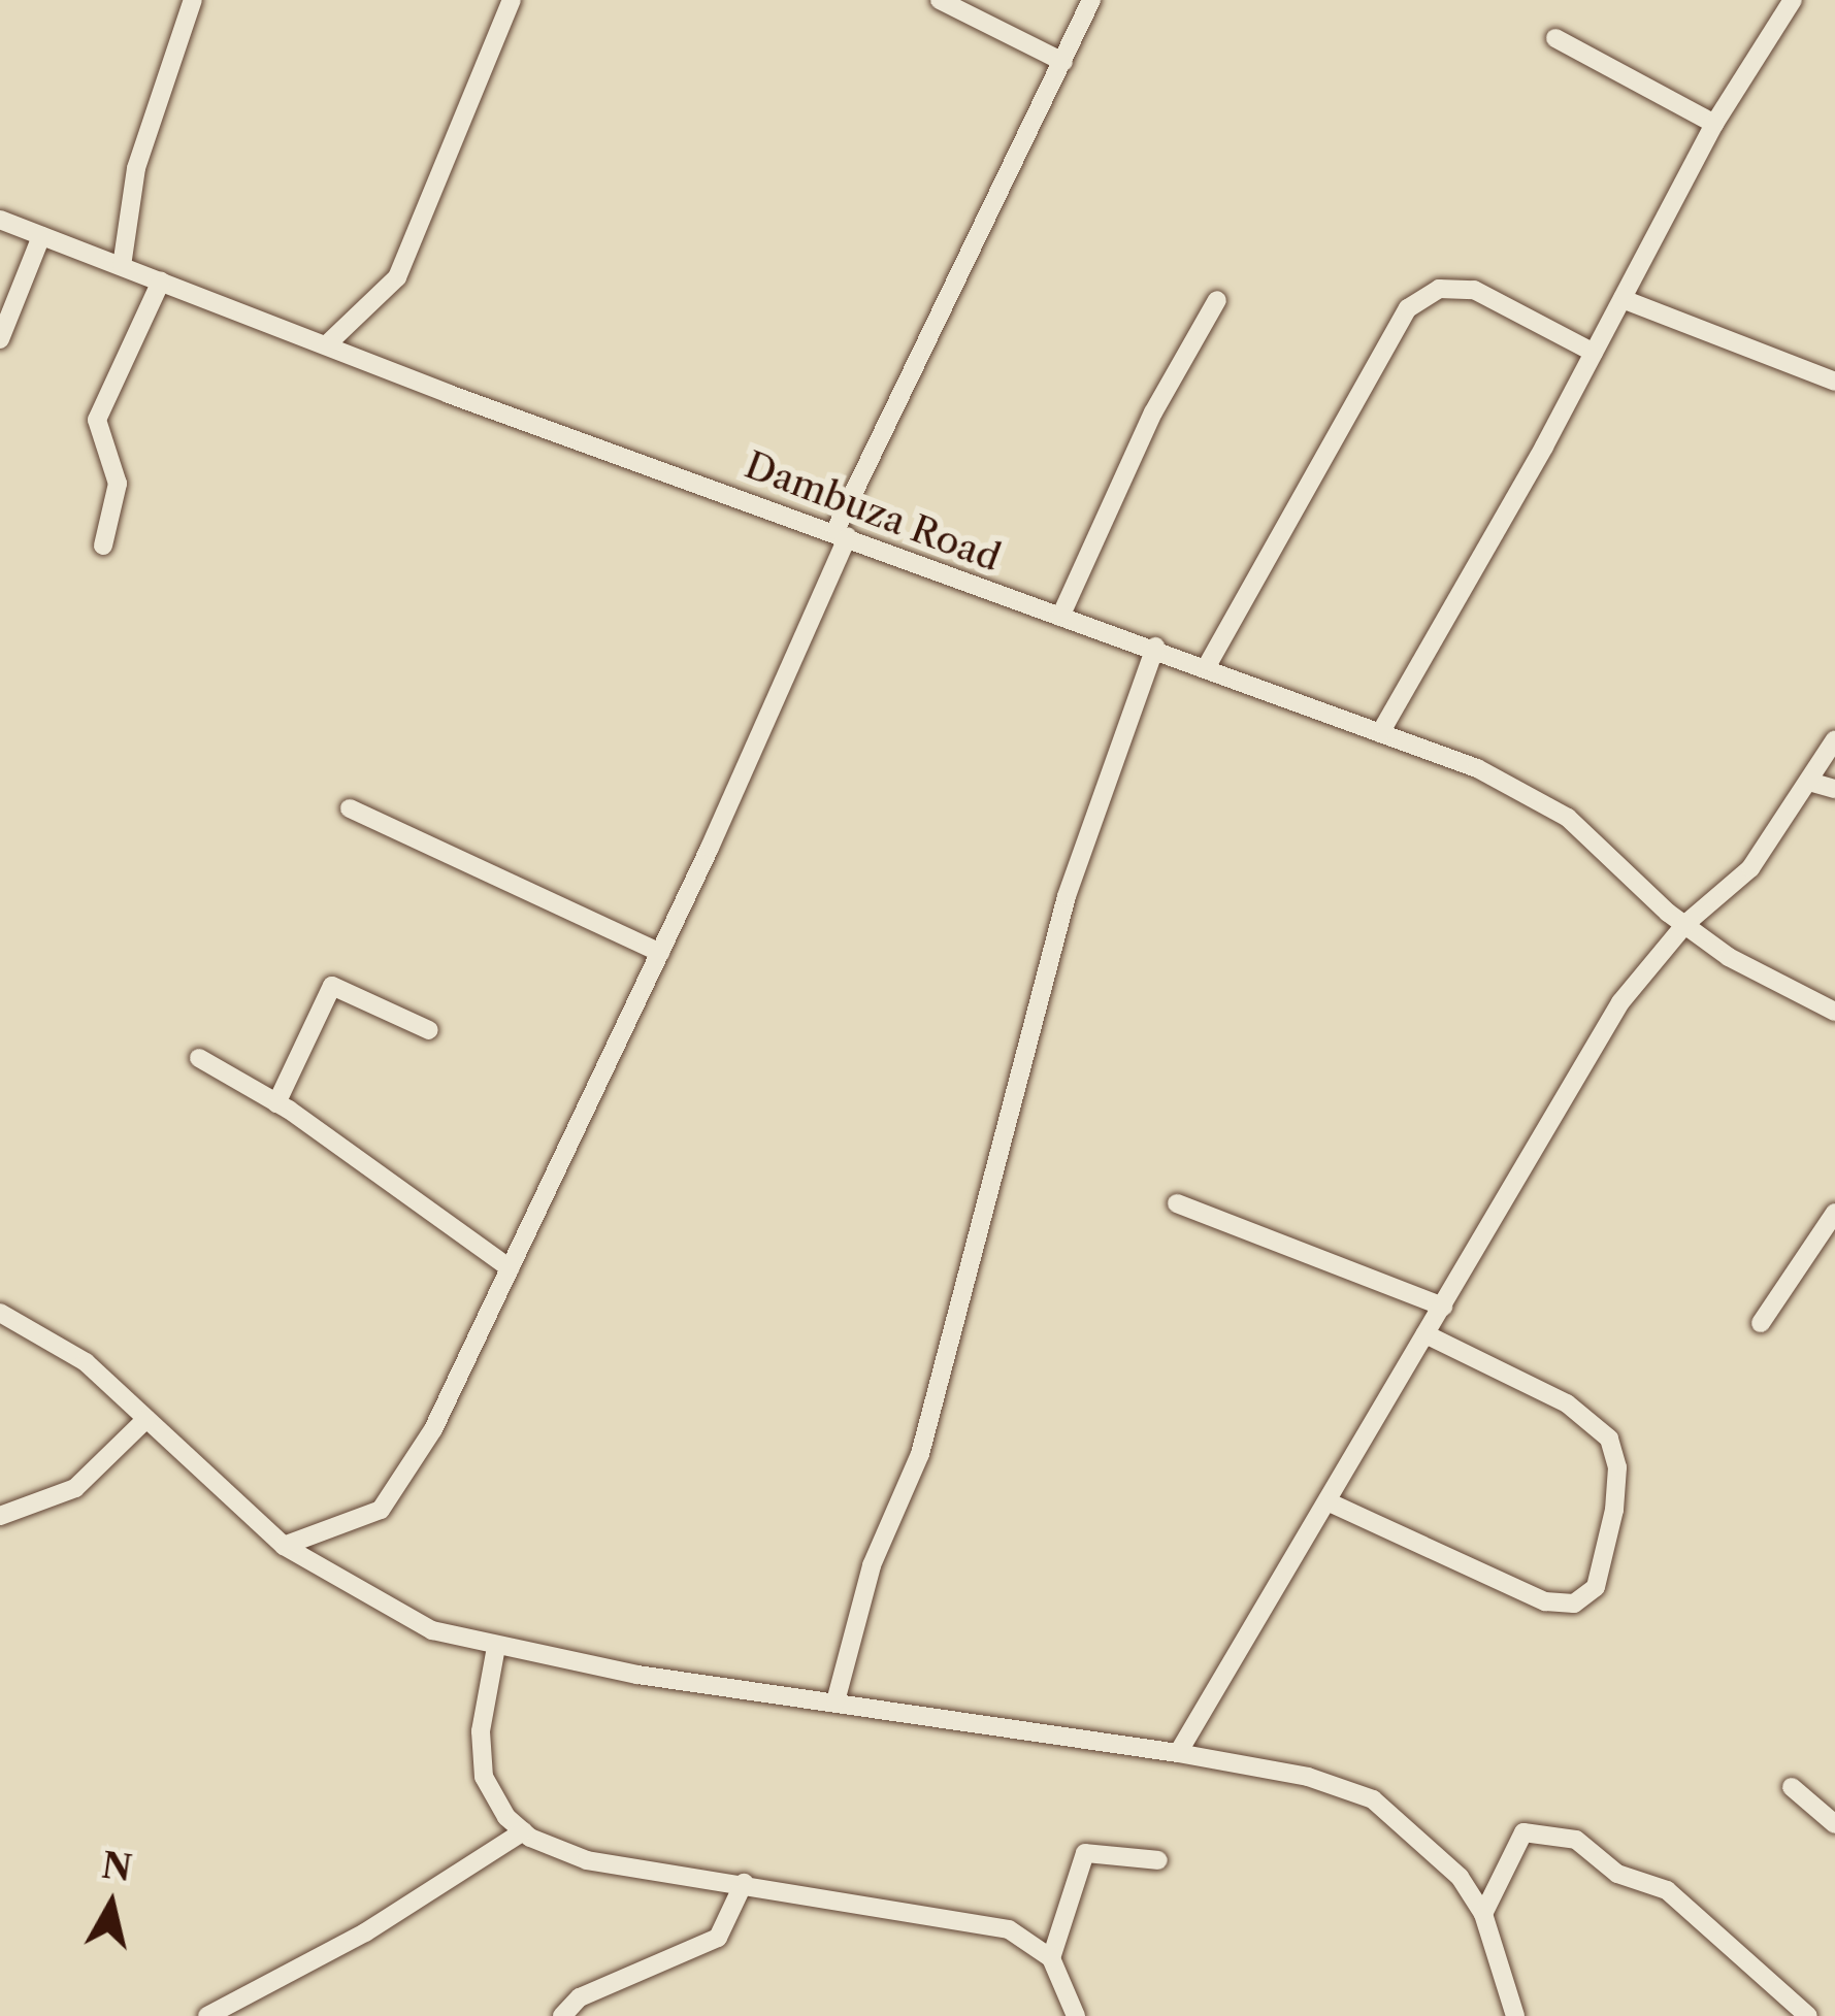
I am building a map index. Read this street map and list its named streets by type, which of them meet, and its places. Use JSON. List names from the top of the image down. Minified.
{"streets":{"street":["Dambuza Road"]},"north":"top"}
